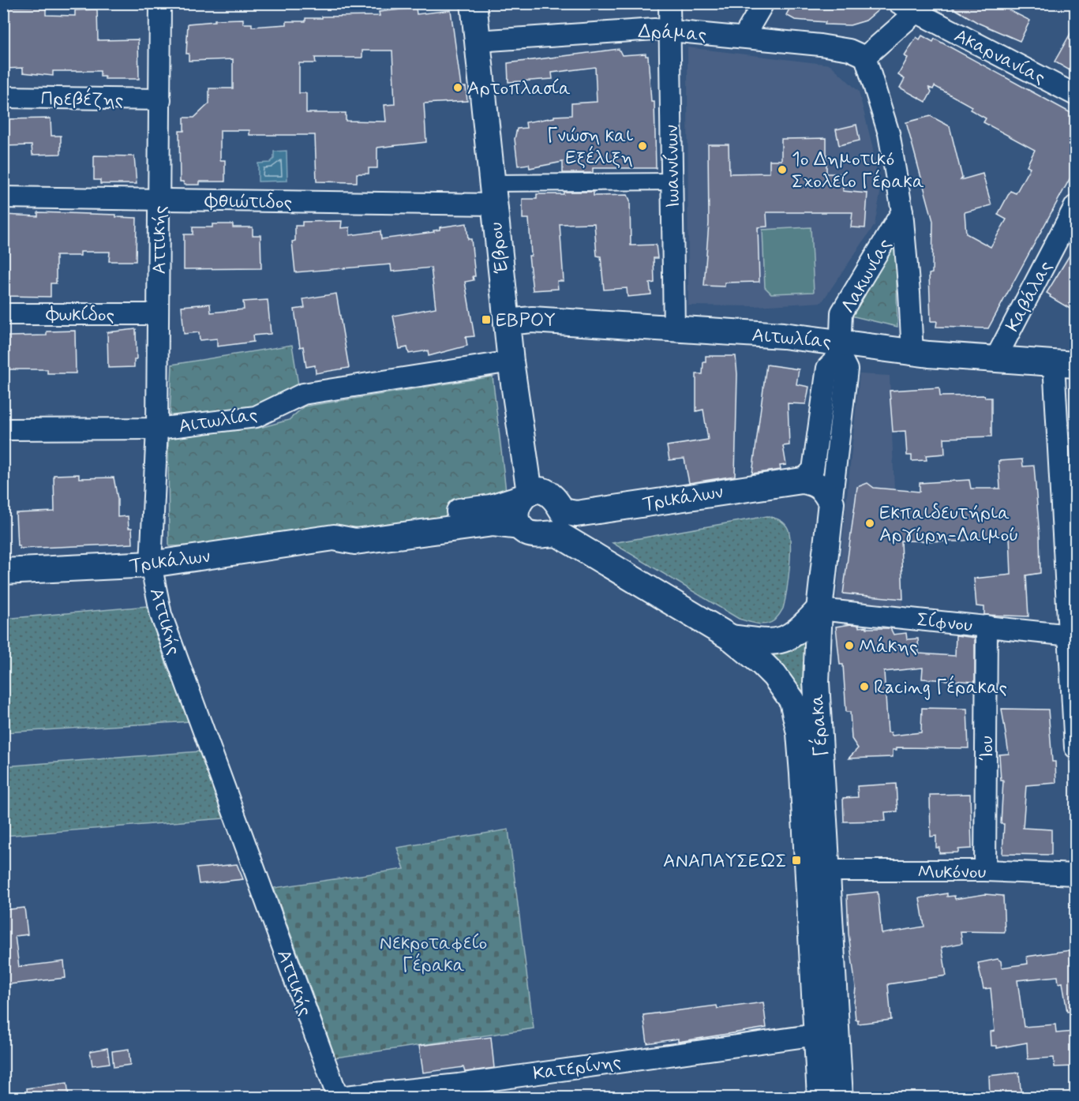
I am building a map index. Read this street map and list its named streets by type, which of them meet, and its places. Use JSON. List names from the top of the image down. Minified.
{"streets":{"street":["Δράμας","Ακαρνανίας","Πρεβέζης","Ιωαννίνων","Φθιώτιδος","Αττικής","Έβρου","Λακωνίας","Καβάλας","Φωκίδος","Αιτωλίας","Τρικάλων","Σίφνου","Γέρακα","Ίου","Μυκόνου","Κατερίνης"]},"crossings":[["Δράμας","Ιωαννίνων"],["Δράμας","Έβρου"],["Δράμας","Λακωνίας"],["Πρεβέζης","Αττικής"],["Ιωαννίνων","Αιτωλίας"],["Φθιώτιδος","Αττικής"],["Φθιώτιδος","Έβρου"],["Αττικής","Φωκίδος"],["Αττικής","Αιτωλίας"],["Αττικής","Τρικάλων"],["Αττικής","Κατερίνης"],["Έβρου","Αιτωλίας"],["Έβρου","Τρικάλων"],["Έβρου","Γέρακα"],["Λακωνίας","Αιτωλίας"],["Λακωνίας","Γέρακα"],["Καβάλας","Αιτωλίας"],["Αιτωλίας","Γέρακα"],["Τρικάλων","Γέρακα"],["Σίφνου","Γέρακα"],["Σίφνου","Ίου"],["Γέρακα","Μυκόνου"],["Γέρακα","Κατερίνης"],["Ίου","Μυκόνου"]],"parks":["Νεκροταφείο Γέρακα"],"places":{"other":["Αρτοπλασία","Γνώση και Εξέλιξη","1ο Δημοτικό Σχολείο Γέρακα","Εκπαιδευτήρια Αργύρη-Λαιμού","Μάκης","Racing Γέρακας"],"transit":["ΕΒΡΟΥ","ΑΝΑΠΑΥΣΕΩΣ"]}}
